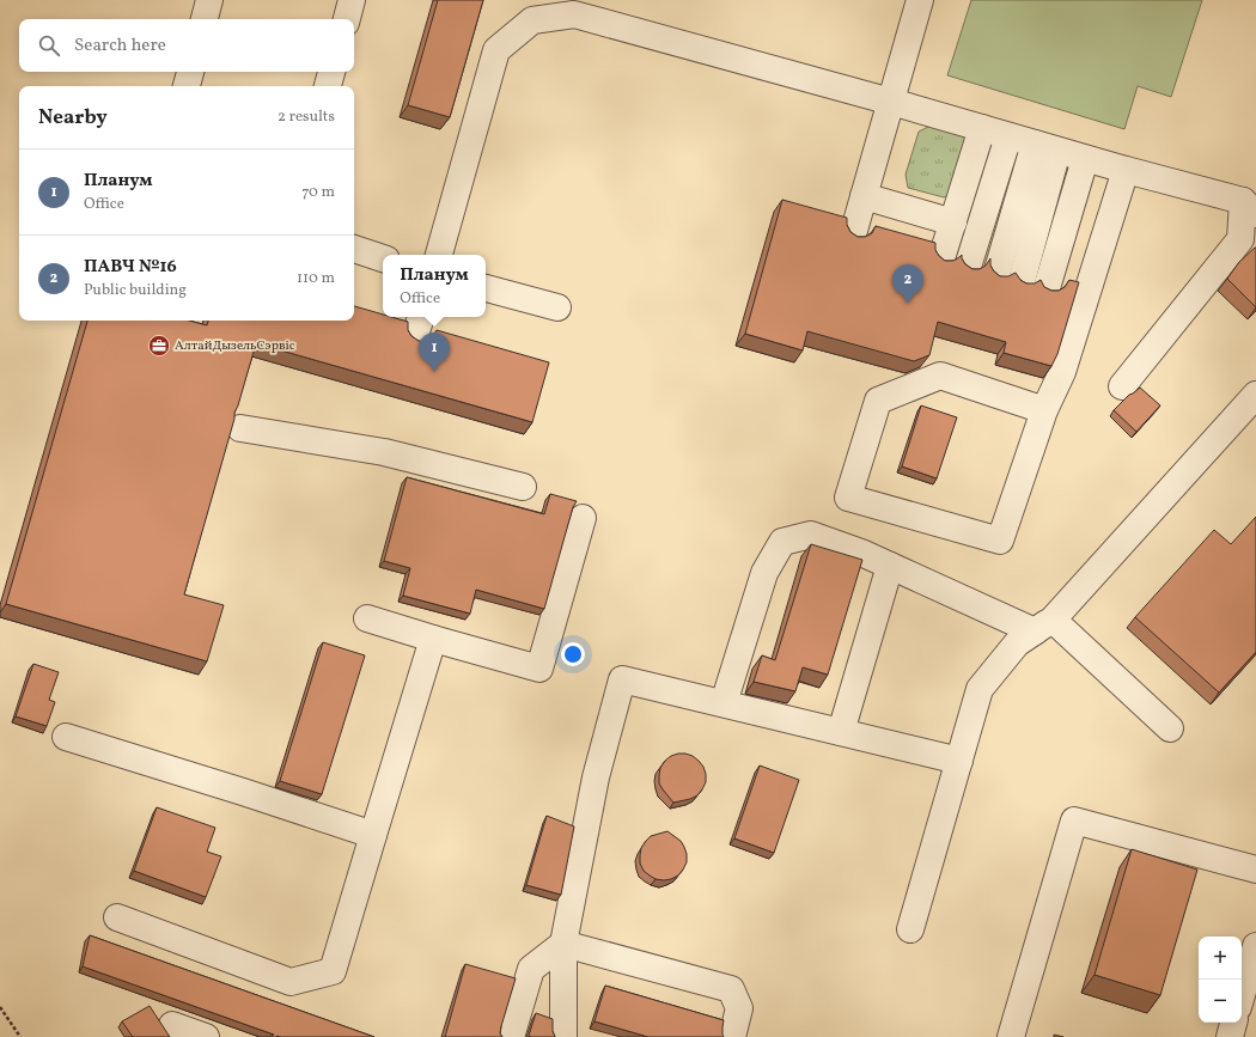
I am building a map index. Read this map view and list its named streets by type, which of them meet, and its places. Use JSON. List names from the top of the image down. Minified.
{"places":{"office":["АлтайДызельСэрвіс"]},"page":{"search":"Search here","heading":["Nearby","2 results"],"list":[{"mark":"1","name":"Планум","note":"Office","value":"70 m"},{"mark":"2","name":"ПАВЧ №16","note":"Public building","value":"110 m"}],"popup":["Планум","Office"],"pins":["2","1"],"map_buttons":["+","−"]}}
